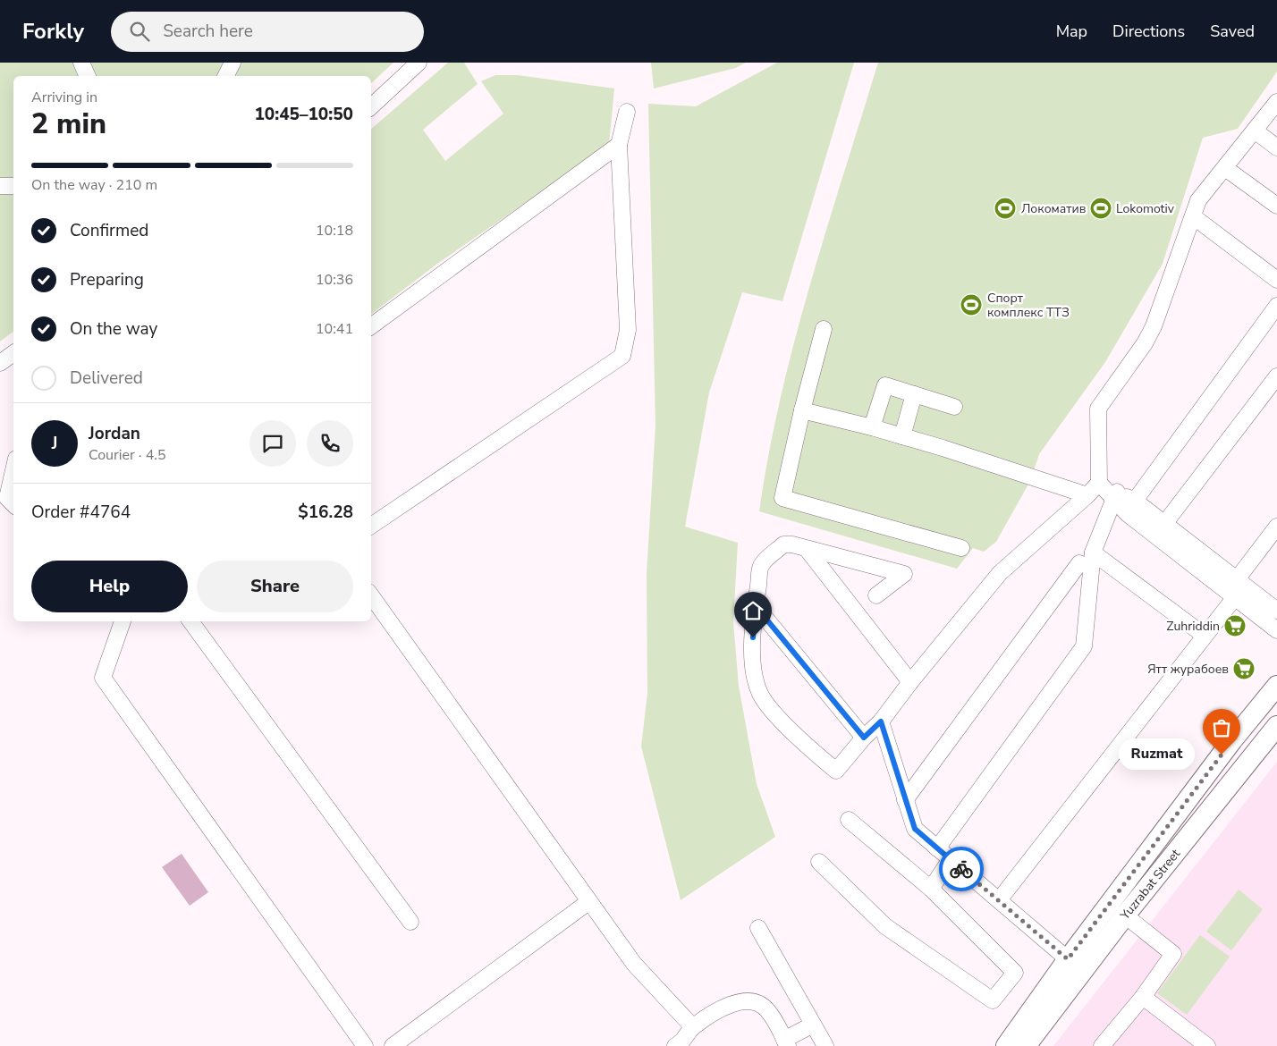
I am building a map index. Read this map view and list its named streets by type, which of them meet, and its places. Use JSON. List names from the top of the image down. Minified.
{"streets":{"main road":["Yuzrabat Street"]},"places":{"sports":["Локоматив","Lokomotiv","Спорт комплекс ТТЗ"],"supermarket":["Zuhriddin","Ятт журабоев"],"other":["Ruzmat"]},"page":{"header":"Forkly","search":"Search here","nav":["Map","Directions","Saved"],"heading":["2 min","Arriving in","10:45–10:50"],"panel":["Jordan","Courier · 4.5","Order #4764","$16.28"],"bar":"On the way · 210 m","list":[["Confirmed","10:18"],["Preparing","10:36"],["On the way","10:41"],"Delivered"],"round":"J","buttons":["Help","Share"],"bubble":"Ruzmat"}}
